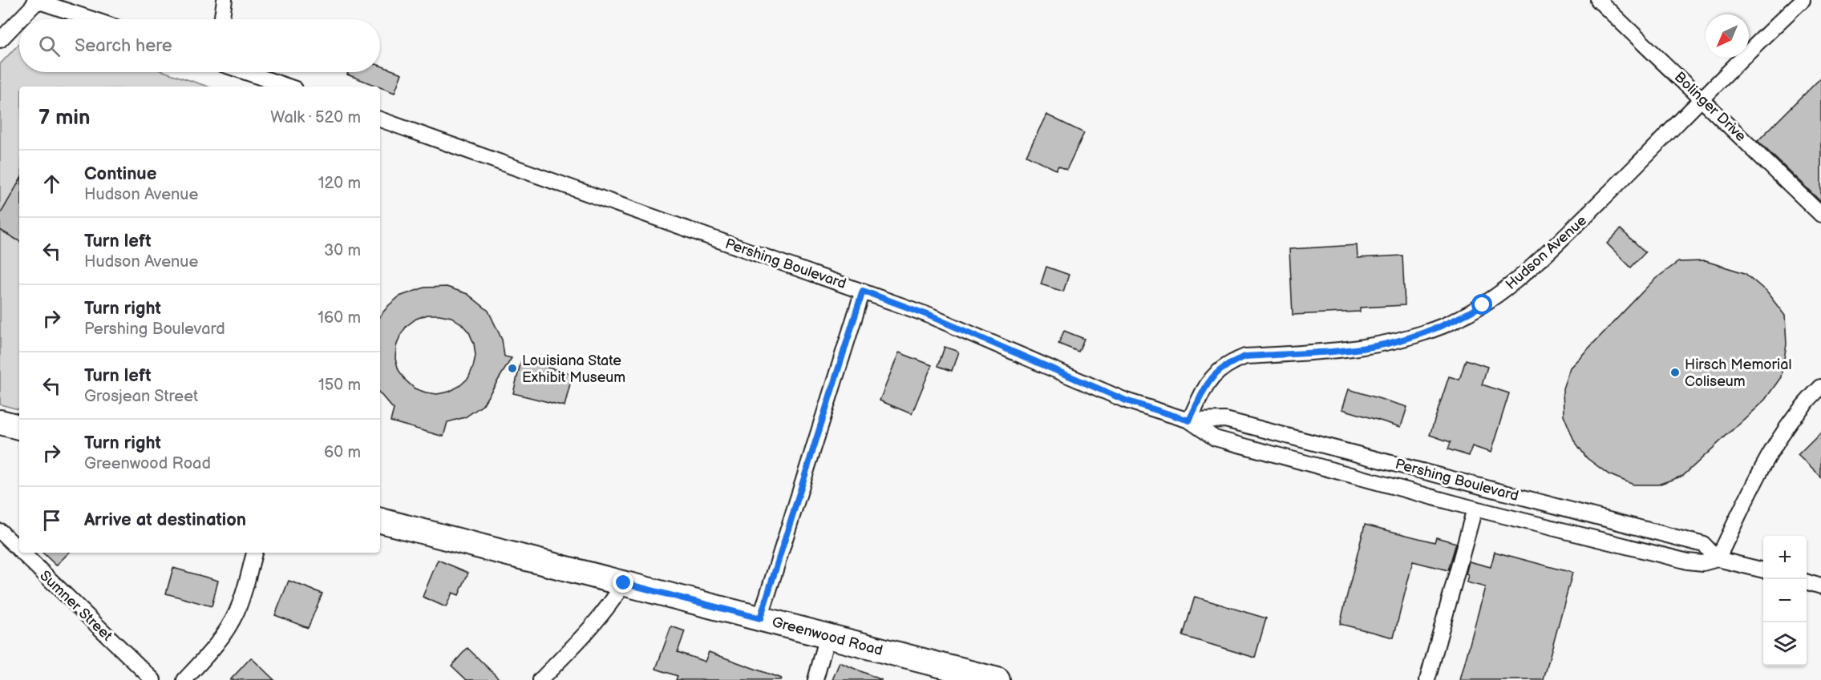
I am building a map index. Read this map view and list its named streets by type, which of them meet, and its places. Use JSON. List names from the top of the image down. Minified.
{"streets":{"main road":["Greenwood Road"],"street":["Bolinger Drive","Hudson Avenue","Pershing Boulevard","Sumner Street"]},"crossings":[["Bolinger Drive","Hudson Avenue"],["Hudson Avenue","Pershing Boulevard"]],"places":["Louisiana State Exhibit Museum","Hirsch Memorial Coliseum"],"north":"bottom left","page":{"search":"Search here","heading":["7 min","Walk · 520 m"],"list":[["Continue","Hudson Avenue","120 m"],["Turn left","Hudson Avenue","30 m"],["Turn right","Pershing Boulevard","160 m"],["Turn left","Grosjean Street","150 m"],["Turn right","Greenwood Road","60 m"],"Arrive at destination"],"map_buttons":["+","−"]}}
